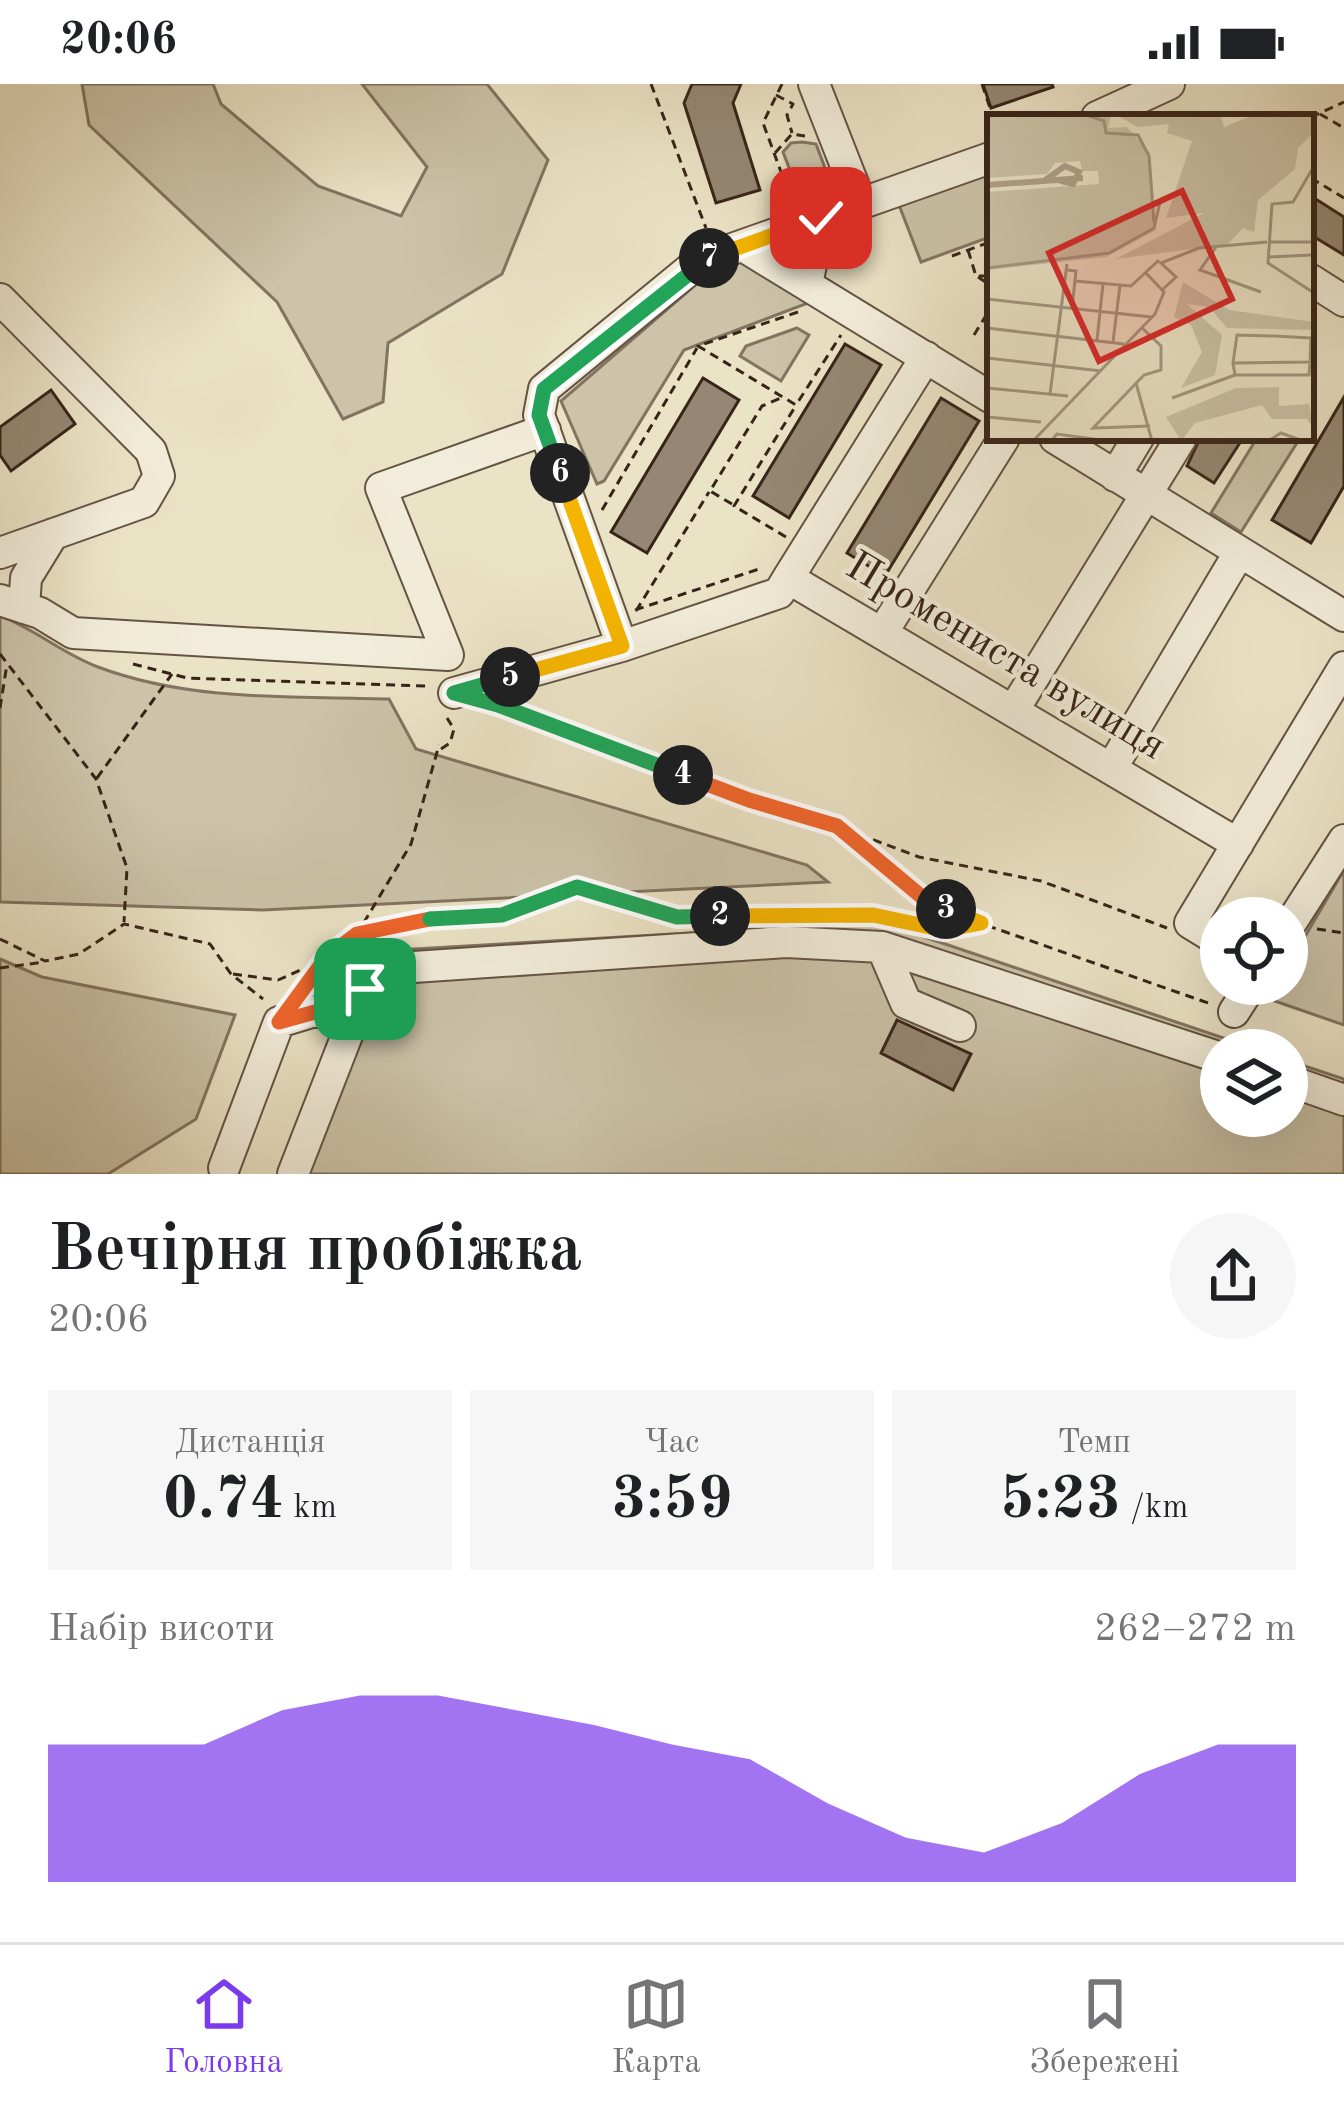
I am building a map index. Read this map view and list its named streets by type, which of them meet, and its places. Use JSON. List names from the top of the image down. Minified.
{"streets":{"street":["Промениста вулиця"]},"page":{"status":"20:06","pins":["7","6","5","4","3","2"],"heading":["Вечірня пробіжка","20:06"],"stats":[["Дистанція","0.74 km"],["Час","3:59"],["Темп","5:23 /km"]],"chart":["Набір висоти","262–272 m"],"tabs":["Головна","Карта","Збережені"]}}
